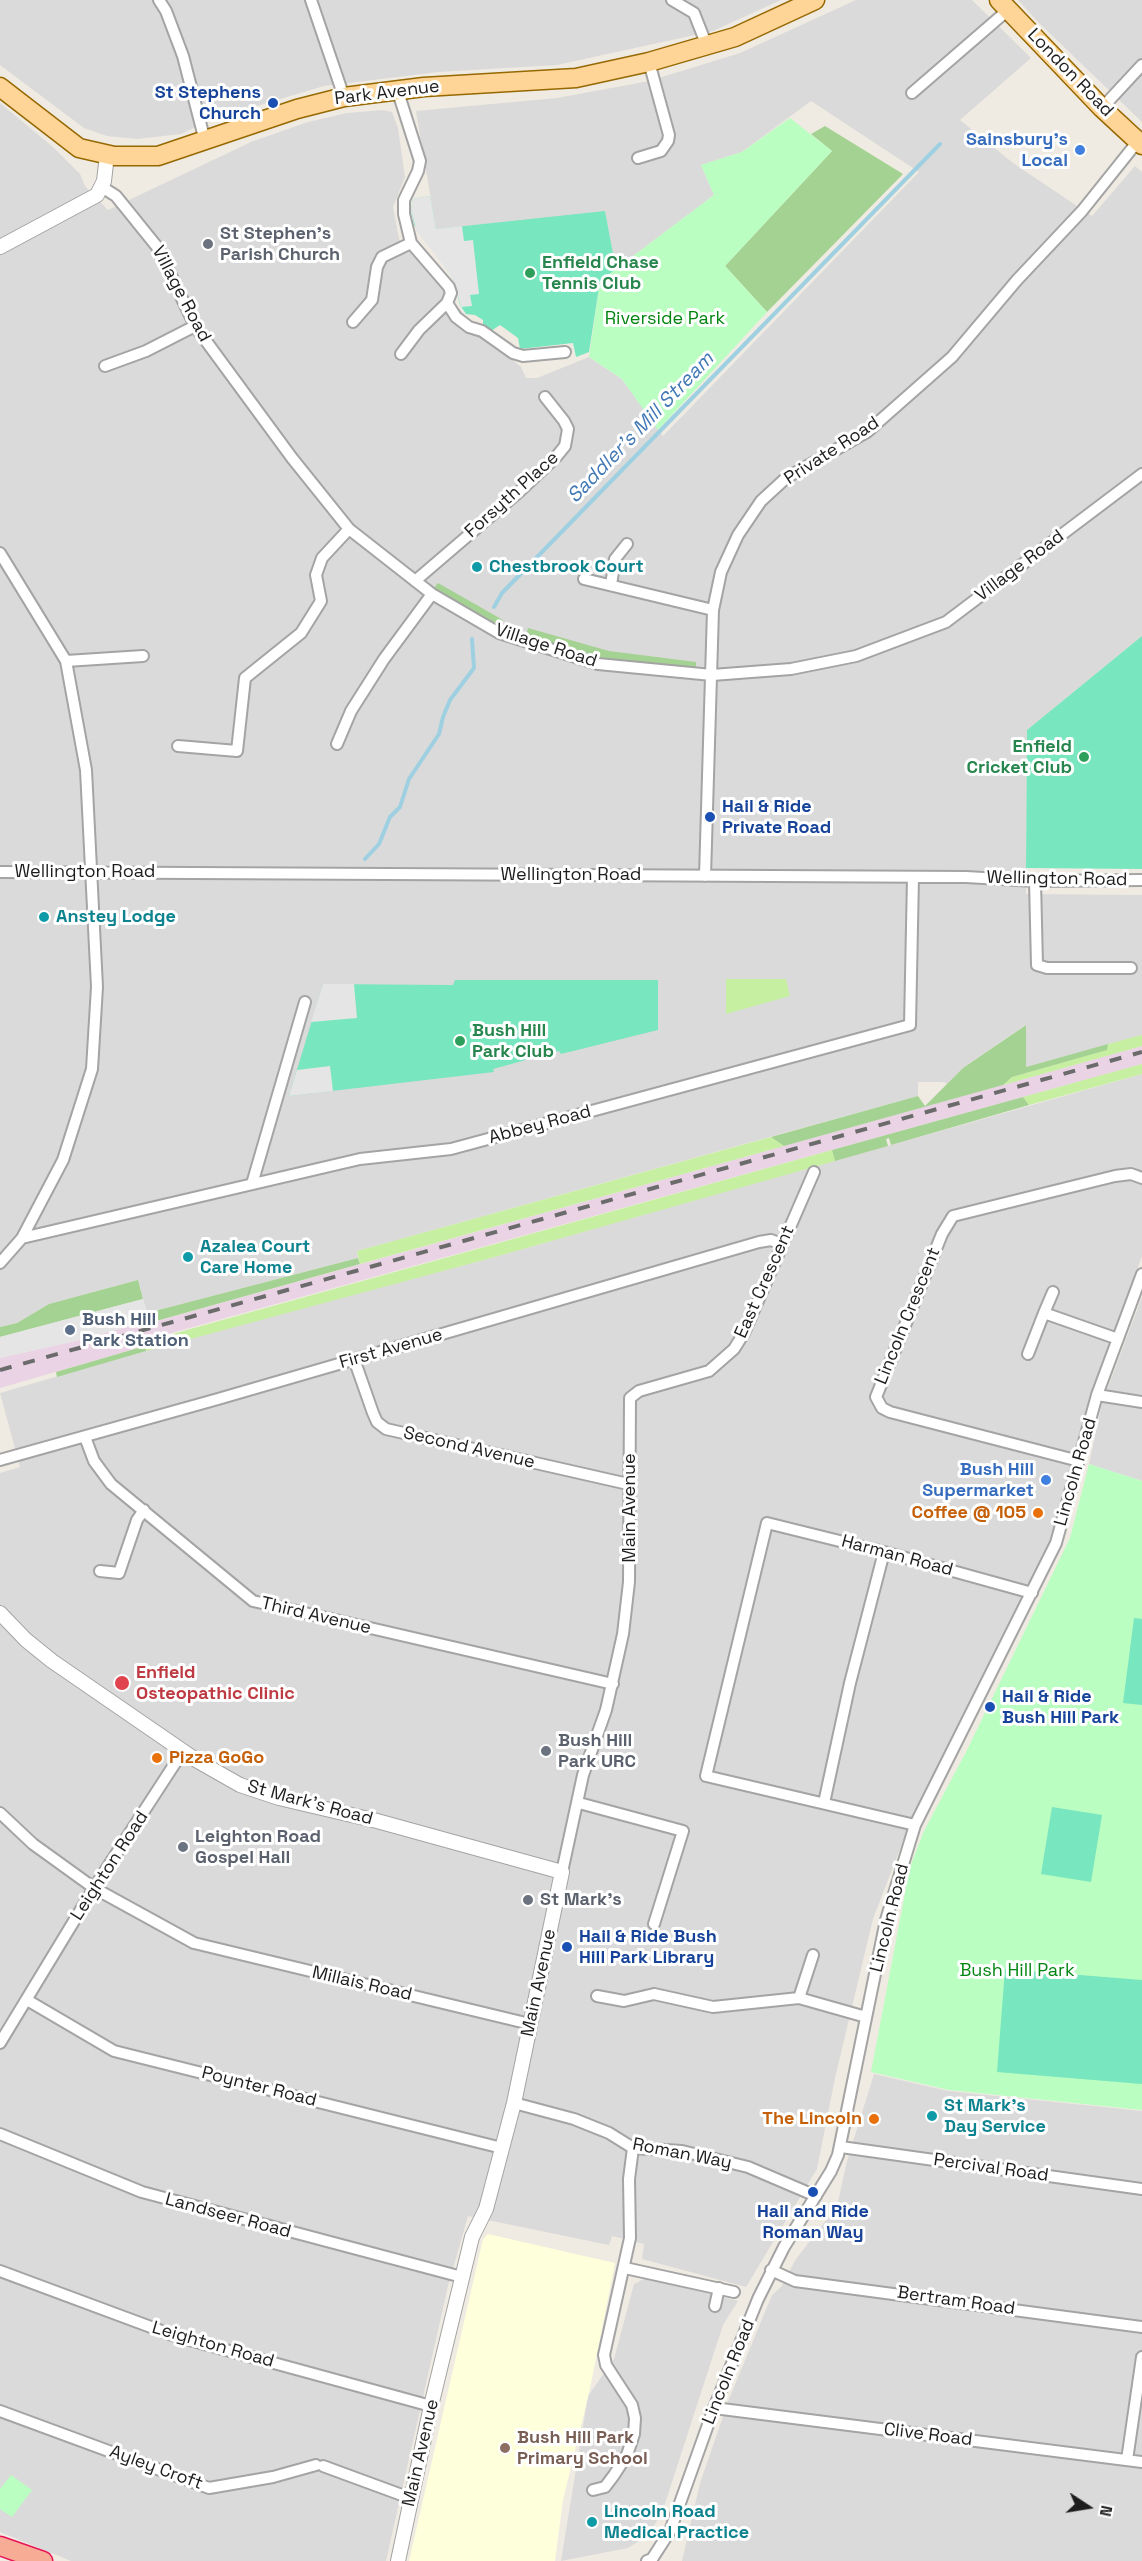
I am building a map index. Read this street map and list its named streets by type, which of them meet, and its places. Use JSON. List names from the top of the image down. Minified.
{"streets":{"main road":["London Road","Park Avenue"],"street":["Village Road","Private Road","Forsyth Place","Wellington Road","Abbey Road","East Crescent","Lincoln Crescent","First Avenue","Second Avenue","Lincoln Road","Main Avenue","Harman Road","Third Avenue","St Mark's Road","Leighton Road","Millais Road","Poynter Road","Roman Way","Percival Road","Landseer Road","Bertram Road","Clive Road","Ayley Croft"]},"crossings":[["London Road","Private Road"],["Village Road","Private Road"],["Village Road","Forsyth Place"],["Private Road","Wellington Road"],["Wellington Road","Abbey Road"],["East Crescent","First Avenue"],["East Crescent","Main Avenue"],["Lincoln Crescent","Lincoln Road"],["First Avenue","Second Avenue"],["First Avenue","Third Avenue"],["Second Avenue","Main Avenue"],["Lincoln Road","Harman Road"],["Lincoln Road","Roman Way"],["Lincoln Road","Percival Road"],["Lincoln Road","Bertram Road"],["Lincoln Road","Clive Road"],["Main Avenue","Third Avenue"],["Main Avenue","St Mark's Road"],["Main Avenue","Leighton Road"],["Main Avenue","Millais Road"],["Main Avenue","Poynter Road"],["Main Avenue","Roman Way"],["Main Avenue","Landseer Road"],["Main Avenue","Ayley Croft"],["St Mark's Road","Leighton Road"],["Leighton Road","Millais Road"],["Leighton Road","Poynter Road"]],"water":["Saddler's Mill Stream"],"parks":["Riverside Park","Bush Hill Park"],"places":["St Stephens Church","Sainsbury's Local","St Stephen's Parish Church","Enfield Chase Tennis Club","Chestbrook Court","Enfield Cricket Club","Hail & Ride Private Road","Anstey Lodge","Bush Hill Park Club","Azalea Court Care Home","Bush Hill Park Station","Bush Hill Supermarket","Coffee @ 105","Enfield Osteopathic Clinic","Hail & Ride Bush Hill Park","Bush Hill Park URC","Pizza GoGo","Leighton Road Gospel Hall","St Mark's","Hail & Ride Bush Hill Park Library","St Mark's Day Service","The Lincoln","Hail and Ride Roman Way","Bush Hill Park Primary School","Lincoln Road Medical Practice"],"north":"right"}
